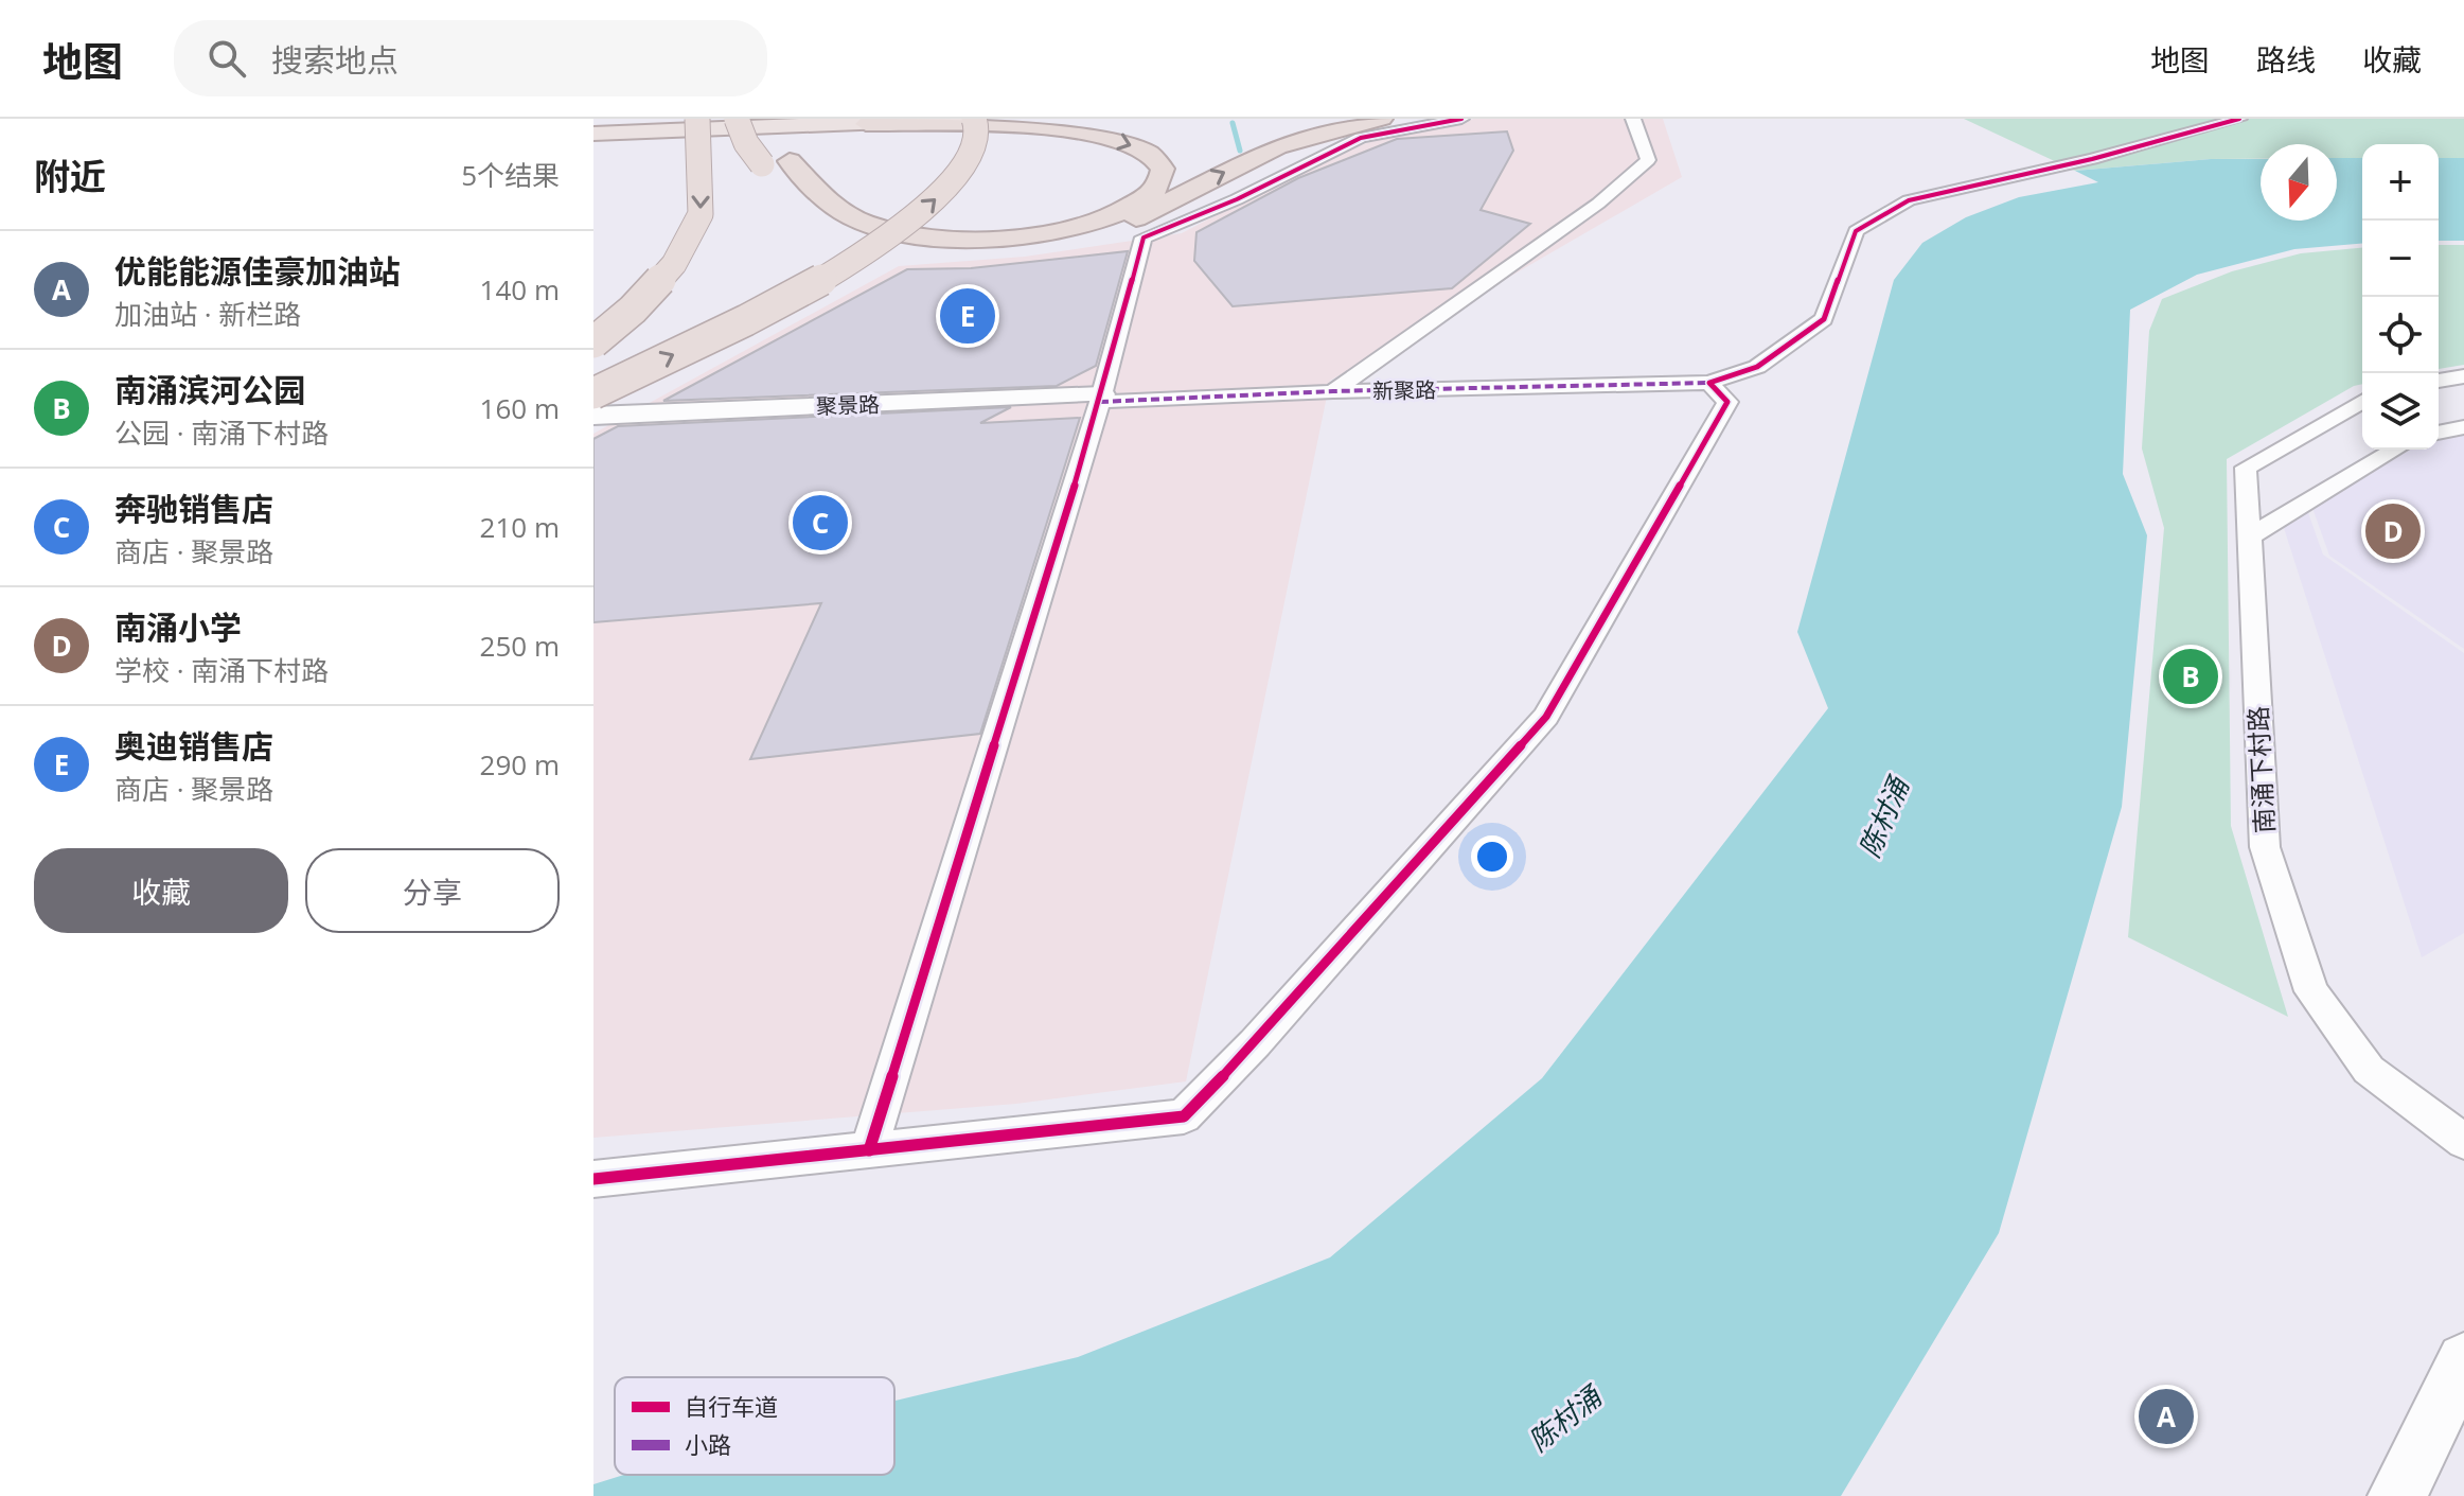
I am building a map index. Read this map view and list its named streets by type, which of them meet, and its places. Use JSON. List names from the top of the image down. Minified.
{"streets":{"street":["新聚路","聚景路","南涌下村路"]},"crossings":[["新聚路","聚景路"]],"water":["陈村涌"],"legend":["自行车道","小路"],"north":"bottom","page":{"header":"地图","search":"搜索地点","nav":["地图","路线","收藏"],"heading":["附近","5个结果"],"map_buttons":["+","−"],"list":[{"mark":"A","name":"优能能源佳豪加油站","note":"加油站 · 新栏路","value":"140 m"},{"mark":"B","name":"南涌滨河公园","note":"公园 · 南涌下村路","value":"160 m"},{"mark":"C","name":"奔驰销售店","note":"商店 · 聚景路","value":"210 m"},{"mark":"D","name":"南涌小学","note":"学校 · 南涌下村路","value":"250 m"},{"mark":"E","name":"奥迪销售店","note":"商店 · 聚景路","value":"290 m"}],"pins":["E","C","D","B","A"],"buttons":["收藏","分享"]}}
